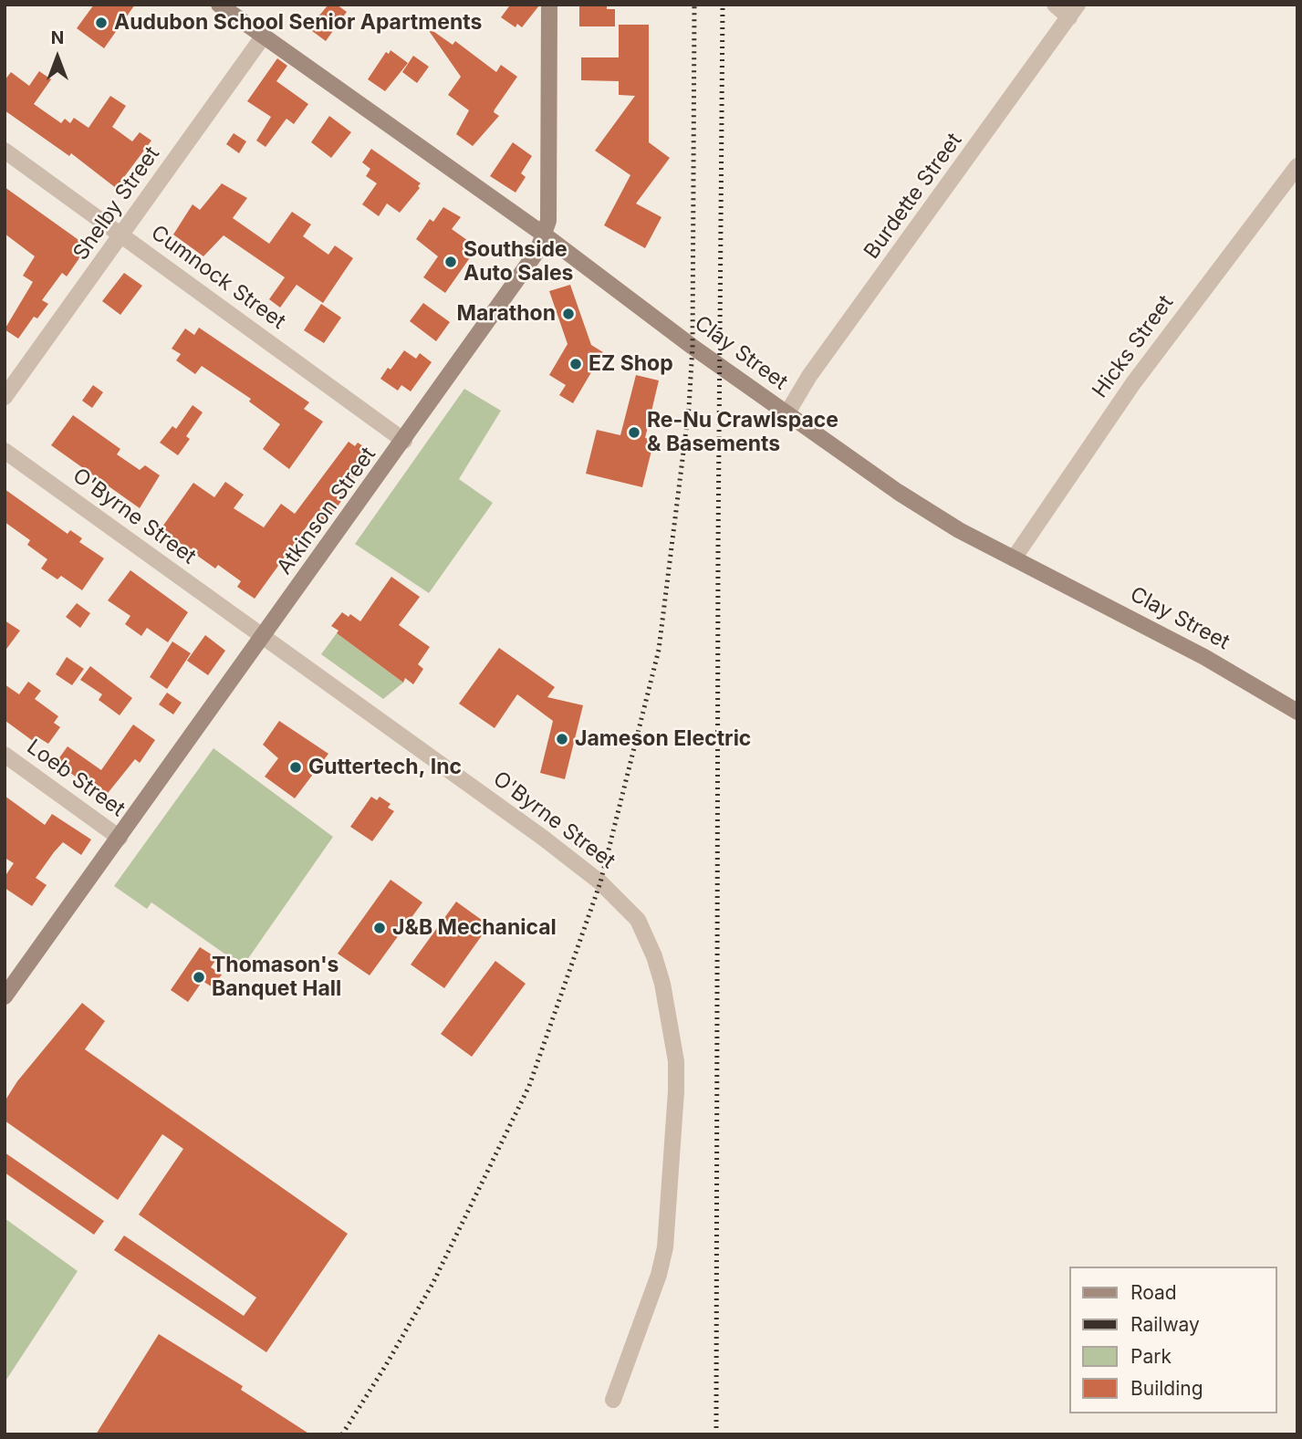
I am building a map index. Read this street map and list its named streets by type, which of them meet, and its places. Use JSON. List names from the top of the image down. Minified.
{"streets":{"street":["Burdette Street","Shelby Street","Cumnock Street","Hicks Street","Clay Street","Atkinson Street","O'Byrne Street","Loeb Street"]},"crossings":[["Burdette Street","Clay Street"],["Shelby Street","Cumnock Street"],["Shelby Street","Clay Street"],["Cumnock Street","Atkinson Street"],["Hicks Street","Clay Street"],["Clay Street","Atkinson Street"],["Atkinson Street","O'Byrne Street"],["Atkinson Street","Loeb Street"]],"places":["Audubon School Senior Apartments","Southside Auto Sales","Marathon","EZ Shop","Re-Nu Crawlspace & Basements","Jameson Electric","Guttertech, Inc","J&B Mechanical","Thomason's Banquet Hall"],"legend":["Road","Railway","Park","Building"],"north":"top"}
